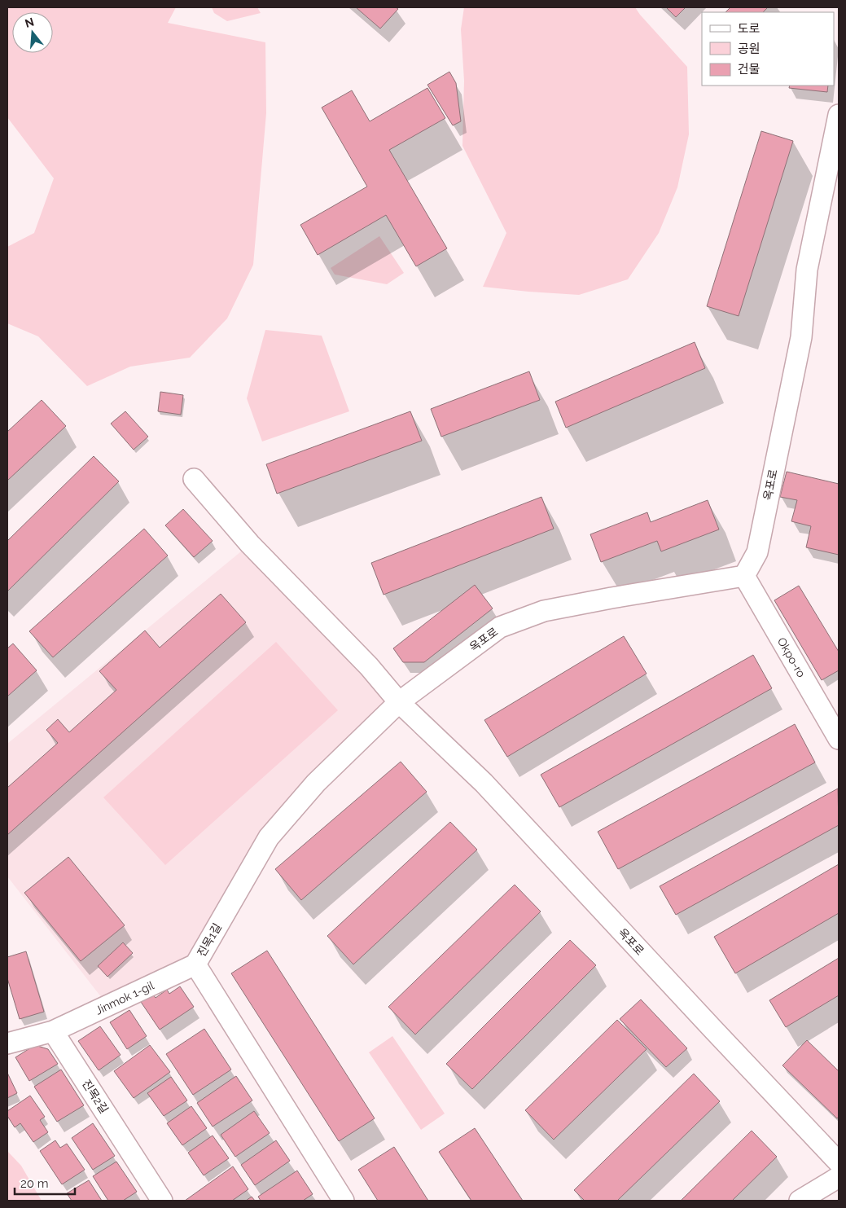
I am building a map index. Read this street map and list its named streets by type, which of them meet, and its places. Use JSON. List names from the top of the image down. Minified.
{"streets":{"street":["옥포로","Okpo-ro","진목1길","Jinmok 1-gil","진목2길"]},"crossings":[["옥포로","Okpo-ro"],["옥포로","진목1길"],["진목1길","Jinmok 1-gil"],["Jinmok 1-gil","진목2길"]],"legend":["도로","공원","건물"],"scale_bar":"20 m","north":"top"}
